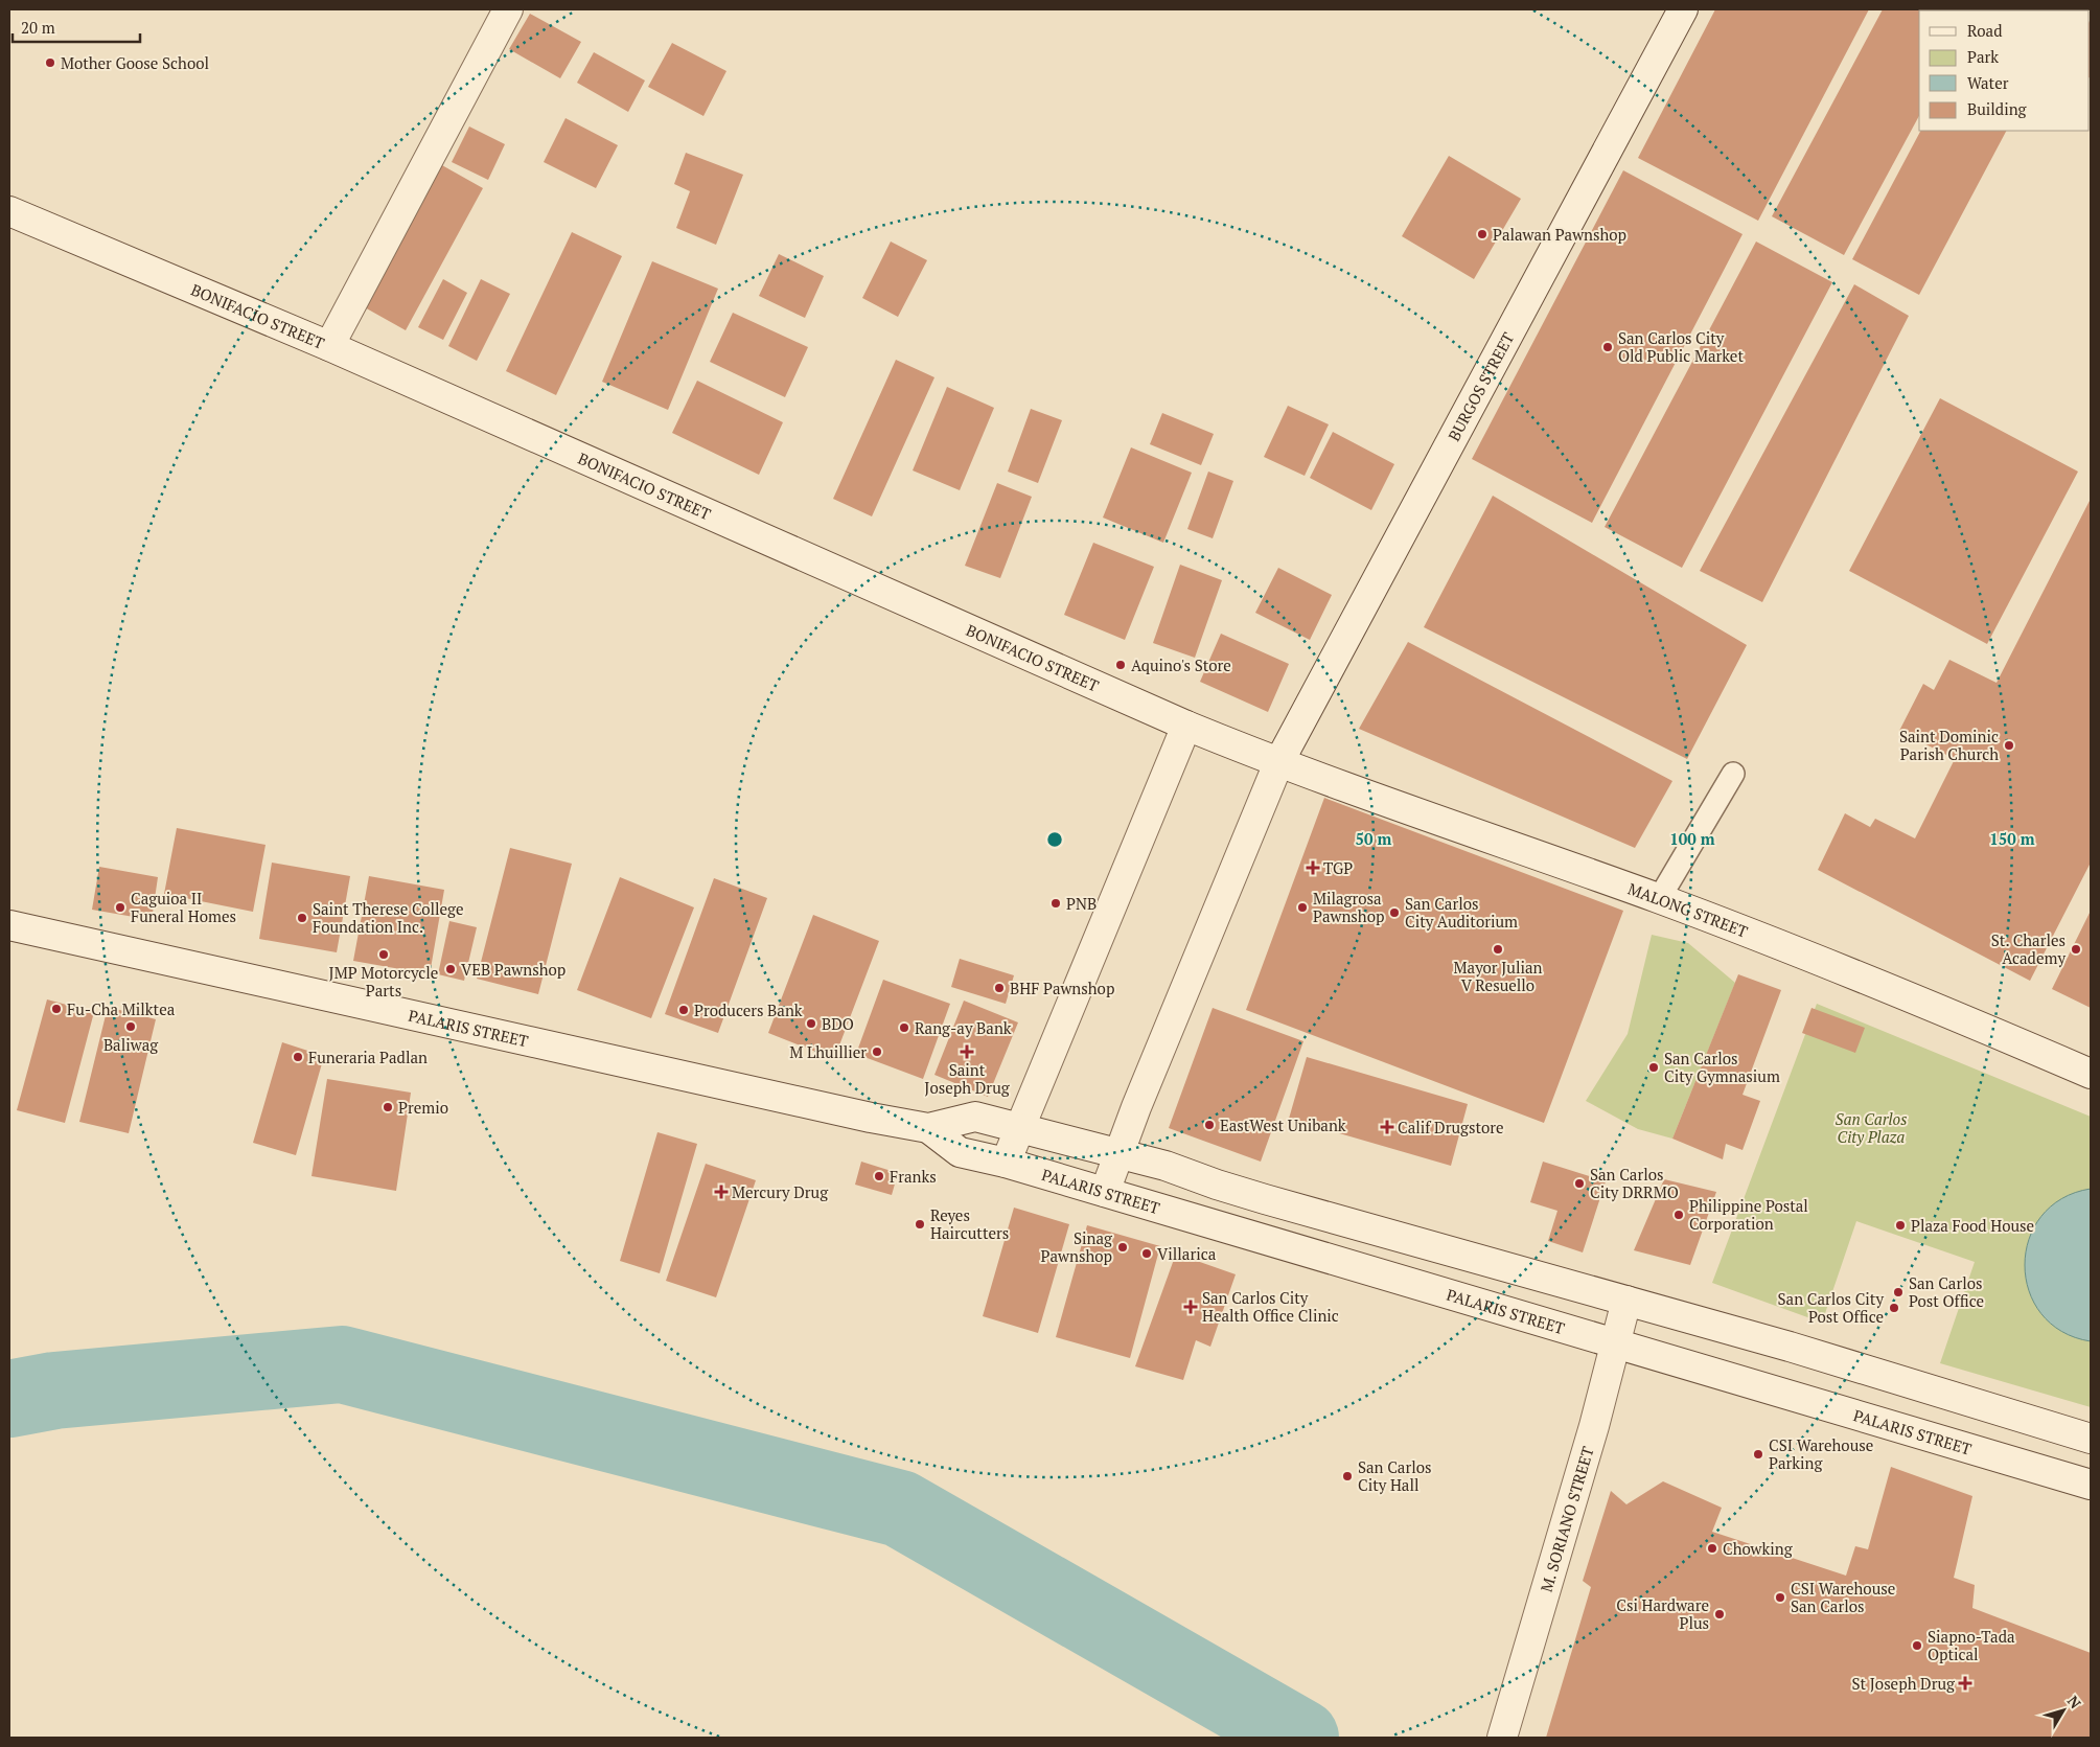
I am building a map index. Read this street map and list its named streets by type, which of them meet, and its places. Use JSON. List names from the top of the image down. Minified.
{"streets":{"street":["BONIFACIO STREET","BURGOS STREET","MALONG STREET","PALARIS STREET","M. SORIANO STREET"]},"crossings":[["BONIFACIO STREET","BURGOS STREET"],["BONIFACIO STREET","MALONG STREET"],["BURGOS STREET","MALONG STREET"],["BURGOS STREET","PALARIS STREET"],["PALARIS STREET","M. SORIANO STREET"]],"parks":["San Carlos City Plaza"],"places":{"other":["Mother Goose School","Palawan Pawnshop","San Carlos City Old Public Market","Aquino's Store","Saint Dominic Parish Church","PNB","Caguioa II Funeral Homes","Milagrosa Pawnshop","San Carlos City Auditorium","Saint Therese College Foundation Inc.","Mayor Julian V Resuello","St. Charles Academy","JMP Motorcycle Parts","VEB Pawnshop","BHF Pawnshop","Fu-Cha Milktea","Producers Bank","BDO","Baliwag","Rang-ay Bank","M Lhuillier","Funeraria Padlan","San Carlos City Gymnasium","Premio","EastWest Unibank","Franks","San Carlos City DRRMO","Philippine Postal Corporation","Reyes Haircutters","Plaza Food House","Sinag Pawnshop","Villarica","San Carlos Post Office","San Carlos City Post Office","CSI Warehouse Parking","San Carlos City Hall","Chowking","CSI Warehouse San Carlos","Csi Hardware Plus","Siapno-Tada Optical"],"health":["TGP","Saint Joseph Drug","Calif Drugstore","Mercury Drug","San Carlos City Health Office Clinic","St Joseph Drug"]},"legend":["Road","Park","Water","Building"],"scale_bar":"20 m","north":"top right","rings":["50 m","100 m","150 m"]}
